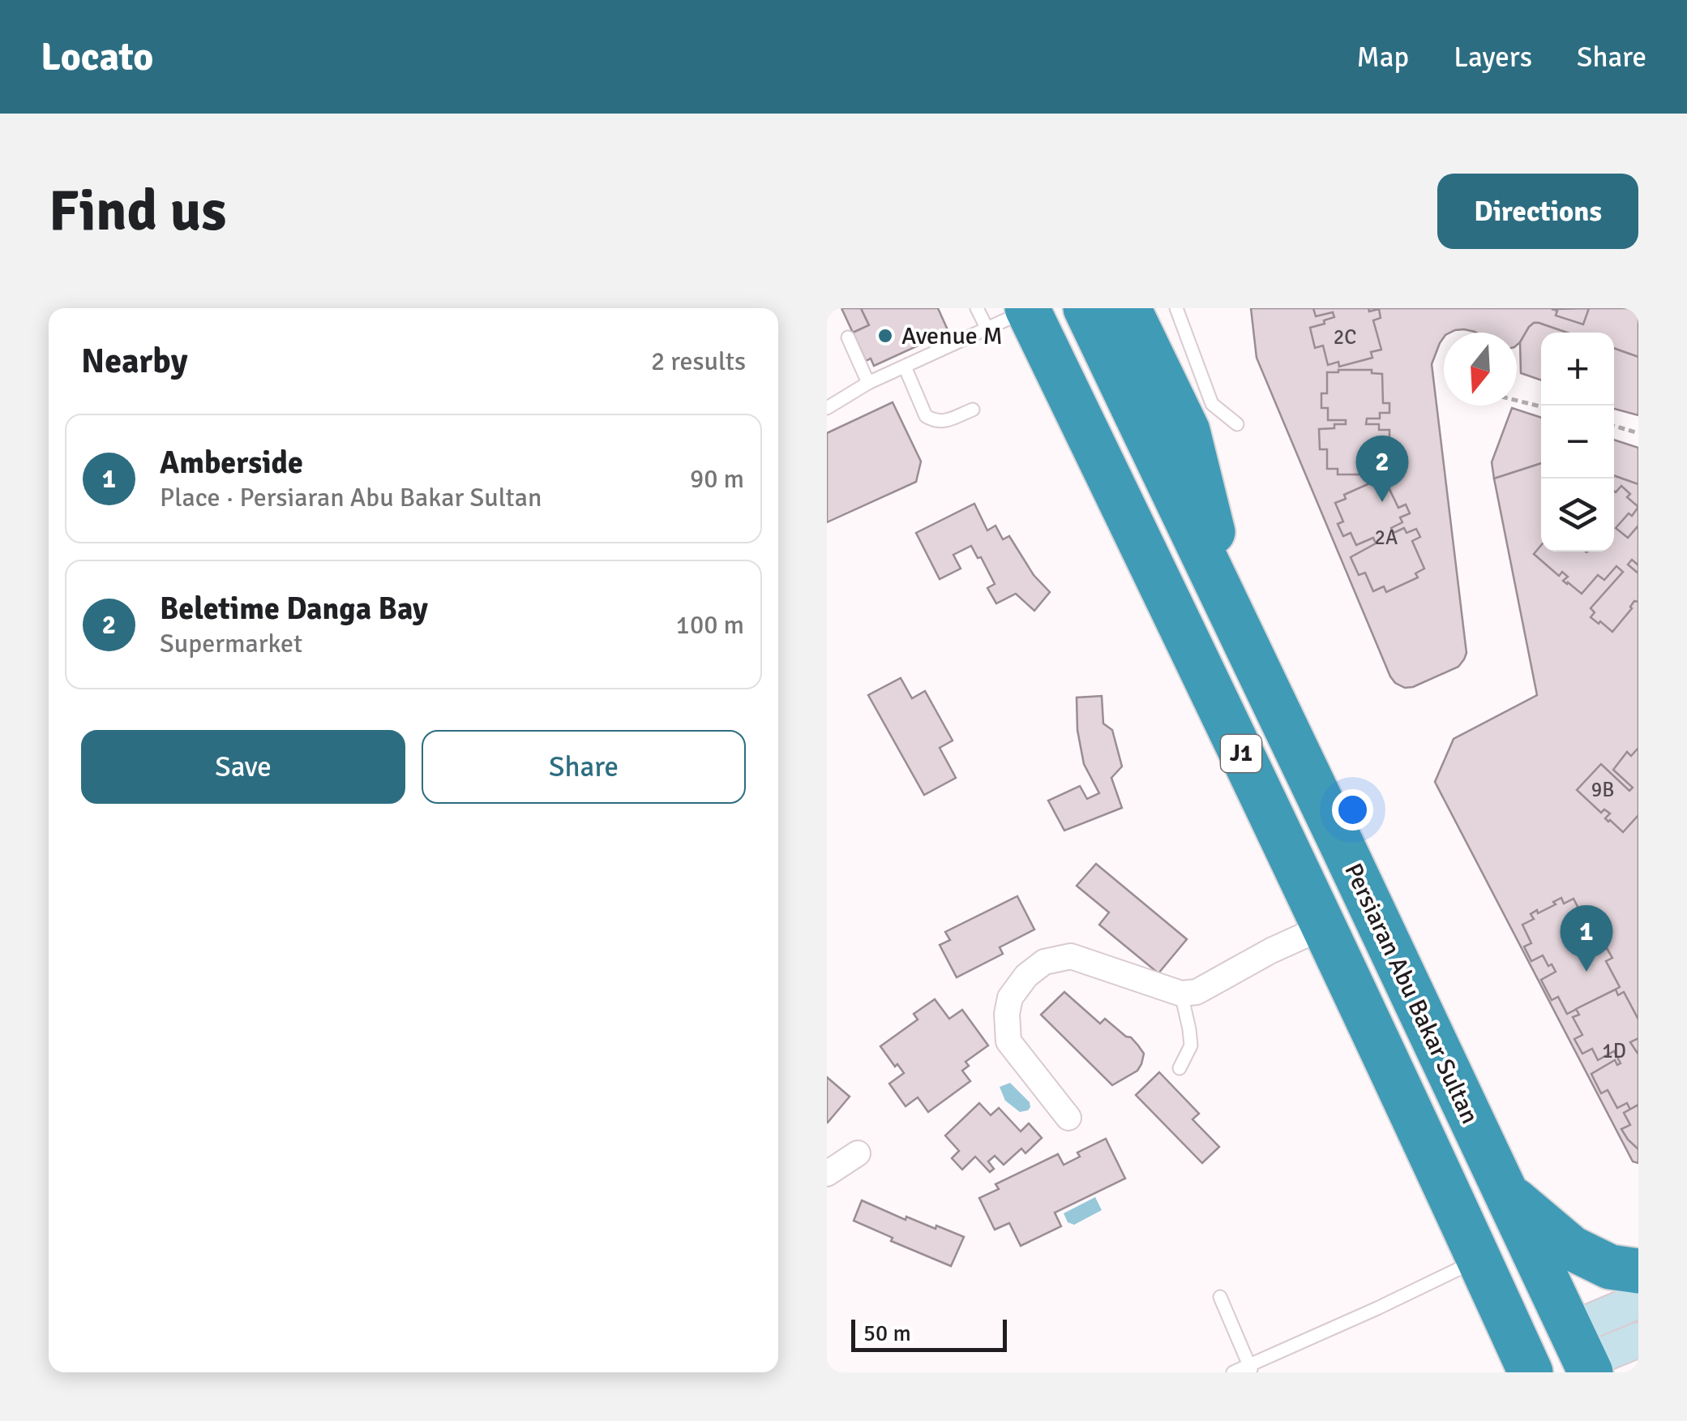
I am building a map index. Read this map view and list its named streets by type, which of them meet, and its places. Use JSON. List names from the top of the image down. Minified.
{"streets":{"highway":["J1","Persiaran Abu Bakar Sultan"]},"places":["Avenue M"],"house_numbers":["2C","2A","9B","1D"],"scale_bar":"50 m","north":"bottom","page":{"header":"Locato","nav":["Map","Layers","Share"],"buttons":["Directions",["Save","Share"]],"title":"Find us","heading":["Nearby","2 results"],"map_buttons":["+","−"],"list":[{"mark":"1","name":"Amberside","note":"Place · Persiaran Abu Bakar Sultan","value":"90 m"},{"mark":"2","name":"Beletime Danga Bay","note":"Supermarket","value":"100 m"}],"pins":["2","1"],"scale":"50 m"}}
